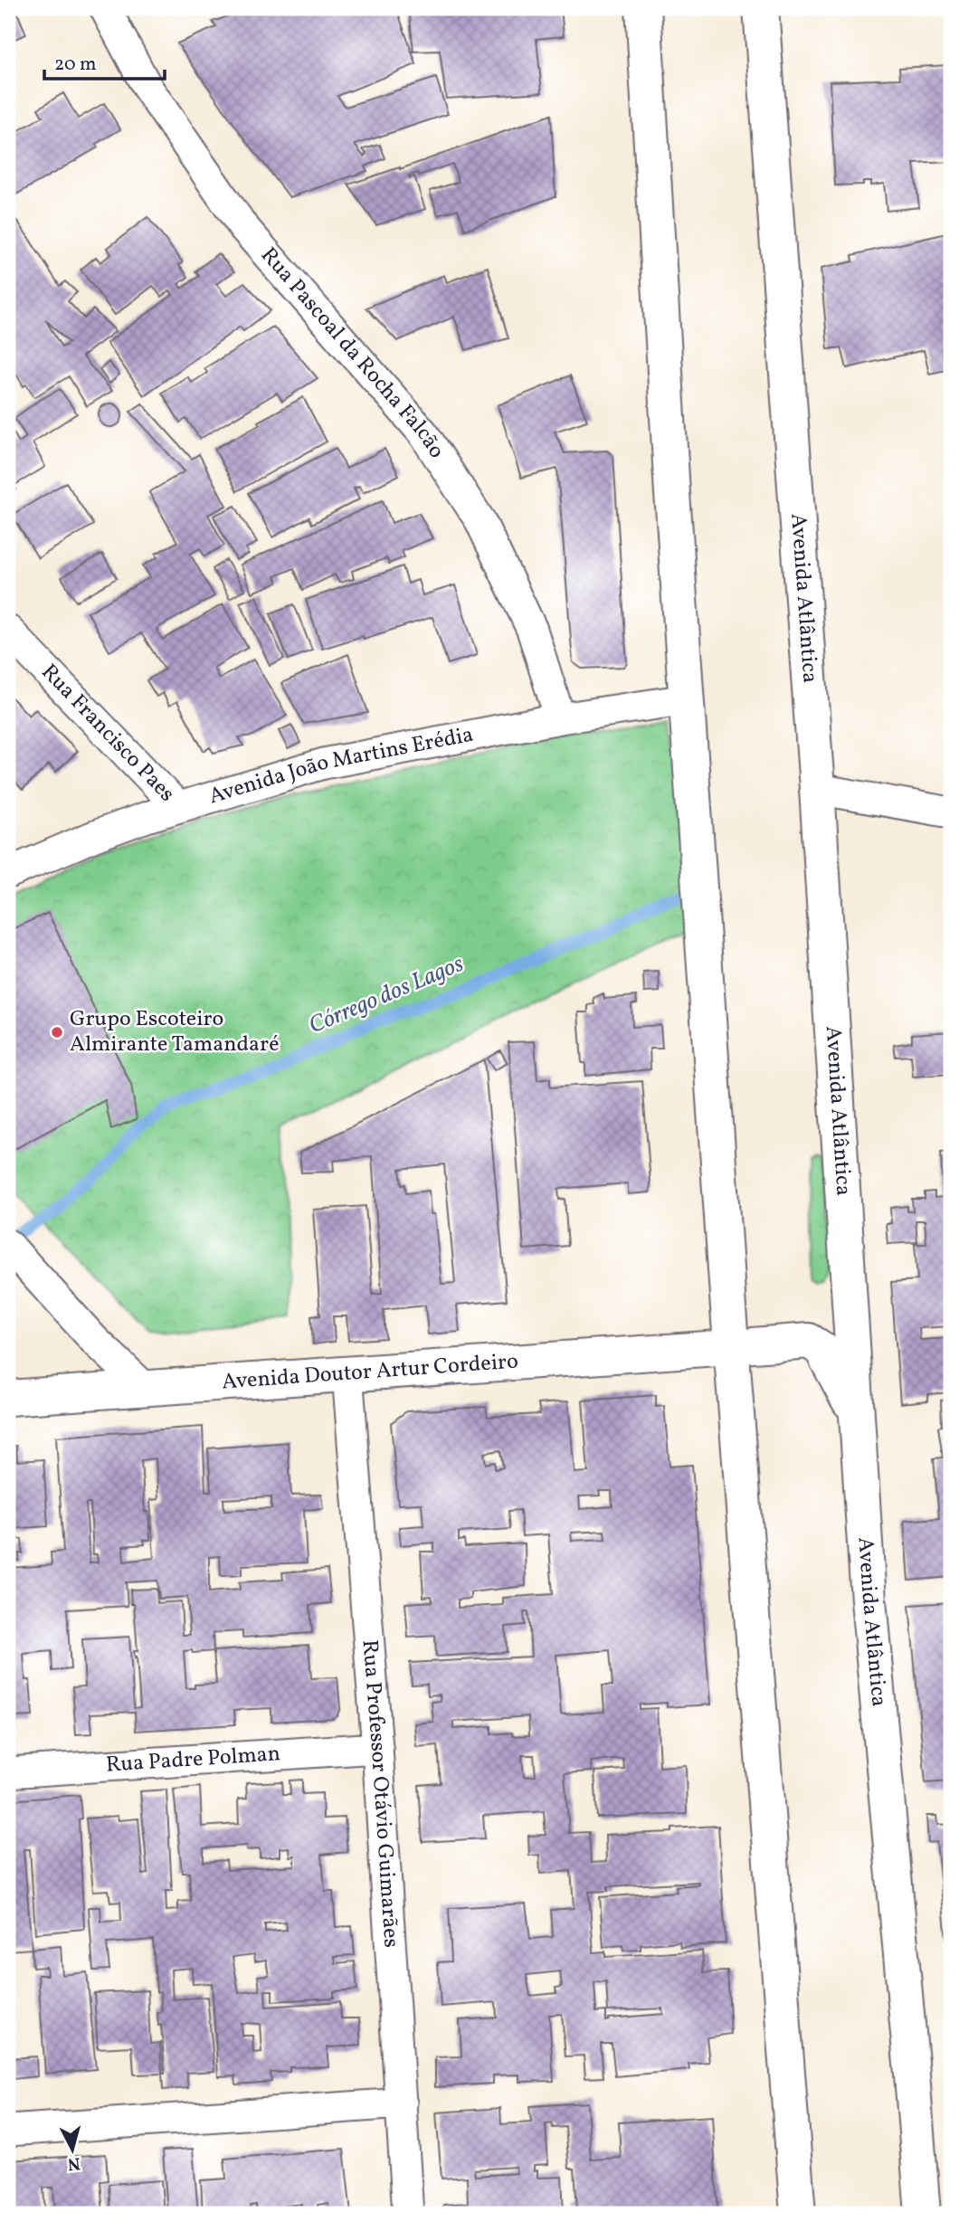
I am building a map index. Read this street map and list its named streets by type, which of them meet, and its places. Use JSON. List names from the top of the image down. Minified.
{"streets":{"main road":["Avenida Atlântica","Avenida Doutor Artur Cordeiro"],"street":["Rua Pascoal da Rocha Falcão","Rua Francisco Paes","Avenida João Martins Erédia","Rua Padre Polman","Rua Professor Otávio Guimarães"]},"crossings":[["Rua Pascoal da Rocha Falcão","Avenida João Martins Erédia"],["Avenida Atlântica","Avenida Doutor Artur Cordeiro"],["Rua Francisco Paes","Avenida João Martins Erédia"],["Avenida Doutor Artur Cordeiro","Rua Professor Otávio Guimarães"],["Rua Padre Polman","Rua Professor Otávio Guimarães"]],"water":["Córrego dos Lagos"],"places":["Grupo Escoteiro Almirante Tamandaré"],"scale_bar":"20 m","north":"bottom"}
